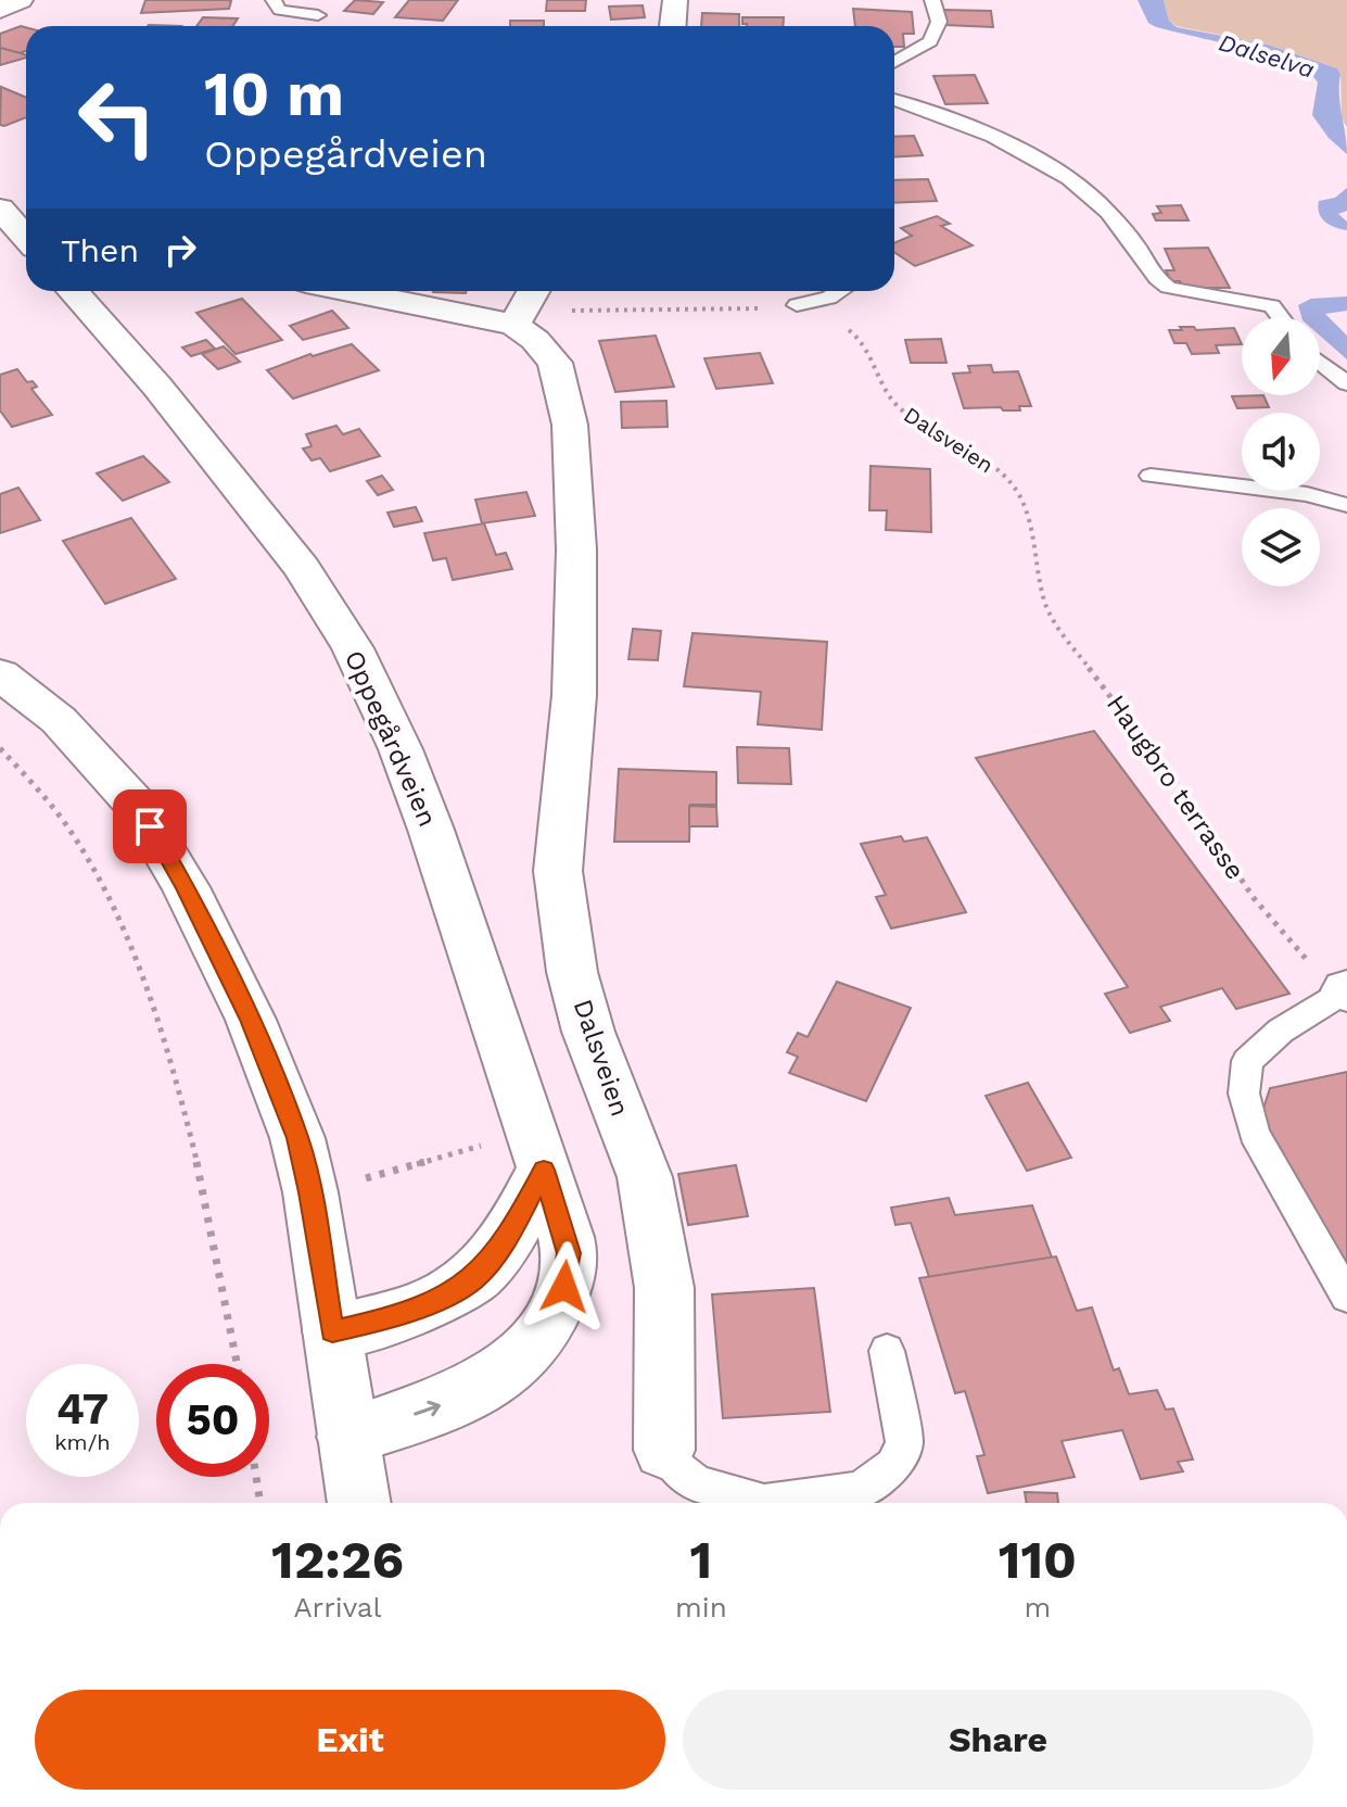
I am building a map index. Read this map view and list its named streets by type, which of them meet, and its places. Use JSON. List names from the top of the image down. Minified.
{"streets":{"main road":["Dalsveien","Oppegårdveien"],"path":["Haugbro terrasse"]},"crossings":[["Dalsveien","Haugbro terrasse"]],"water":["Dalselva"],"north":"bottom","page":{"turn":["10 m","Oppegårdveien"],"then":"Then","speed":"47 km/h","limit":"50","eta":["12:26","Arrival","1","min","110","m"],"buttons":["Exit","Share"]}}
